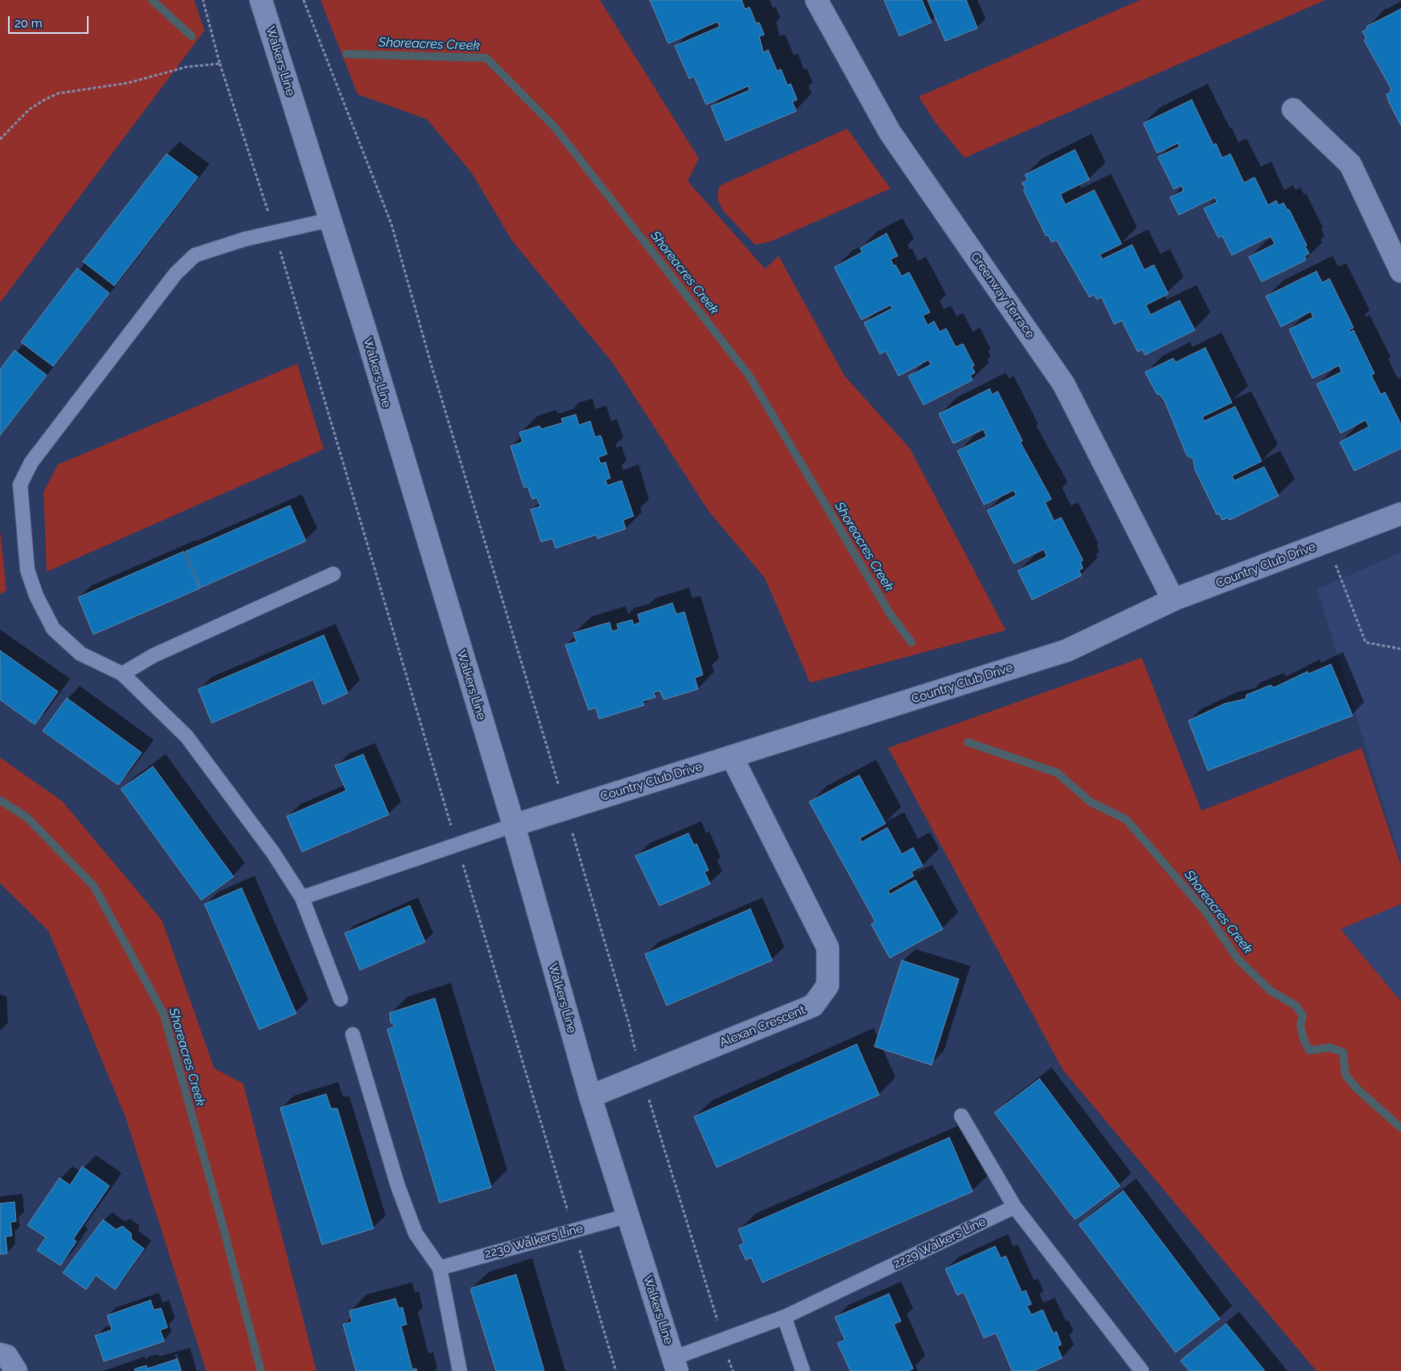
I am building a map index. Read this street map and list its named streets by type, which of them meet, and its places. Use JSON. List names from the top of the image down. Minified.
{"streets":{"street":["Walkers Line","Greenway Terrace","Country Club Drive","Alexan Crescent"],"lane":["2230 Walkers Line","2229 Walkers Line"]},"crossings":[["Walkers Line","Country Club Drive"],["Walkers Line","Alexan Crescent"],["Walkers Line","2230 Walkers Line"],["Walkers Line","2229 Walkers Line"],["Greenway Terrace","Country Club Drive"],["Country Club Drive","Alexan Crescent"]],"water":["Shoreacres Creek"],"scale_bar":"20 m"}
